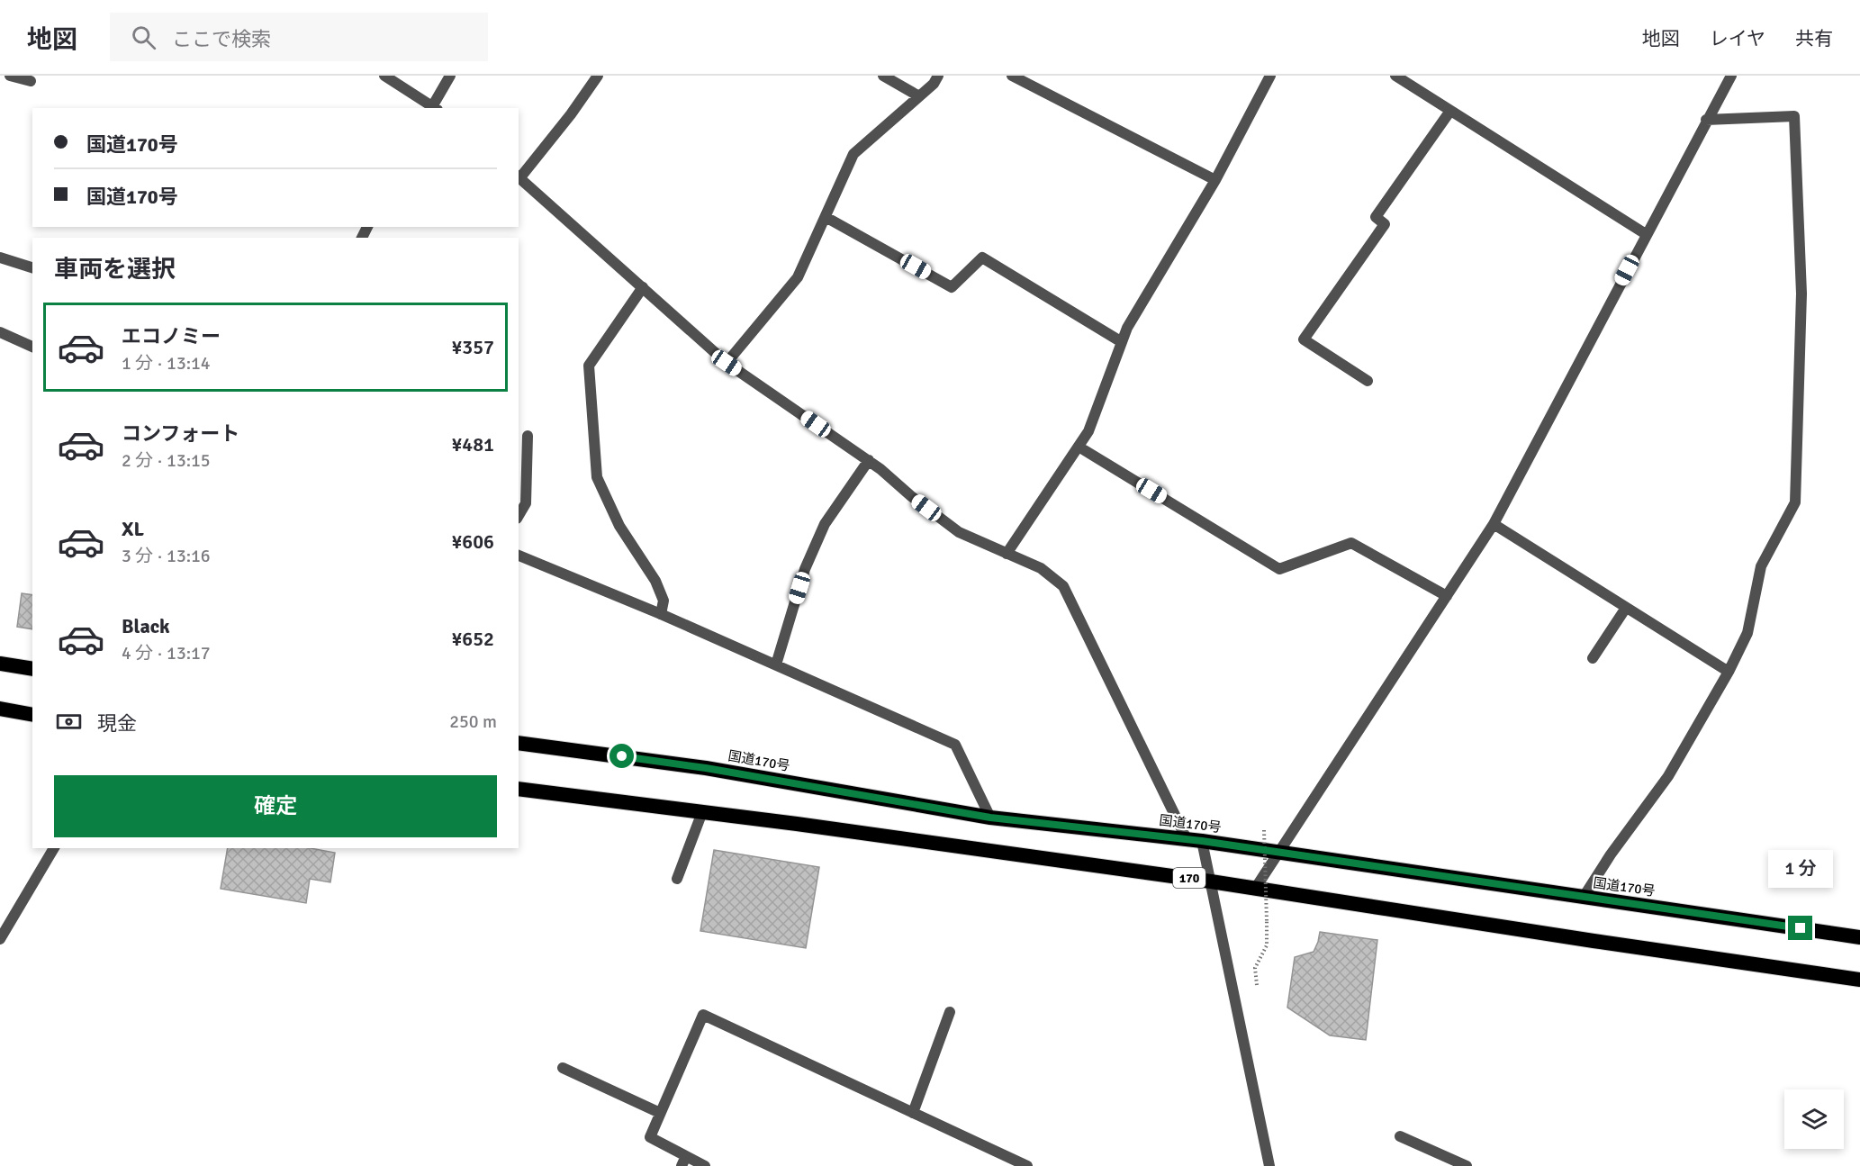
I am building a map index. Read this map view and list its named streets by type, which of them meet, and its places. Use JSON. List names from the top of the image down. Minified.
{"streets":{"highway":["国道170号","170"]},"page":{"header":"地図","search":"ここで検索","nav":["地図","レイヤ","共有"],"banner":["国道170号","国道170号"],"heading":"車両を選択","list":[{"name":"エコノミー","note":"1 分 · 13:14","value":"¥357"},{"name":"コンフォート","note":"2 分 · 13:15","value":"¥481"},{"name":"XL","note":"3 分 · 13:16","value":"¥606"},{"name":"Black","note":"4 分 · 13:17","value":"¥652"}],"pay":["現金","250 m"],"buttons":"確定","bubble":"1 分"}}
